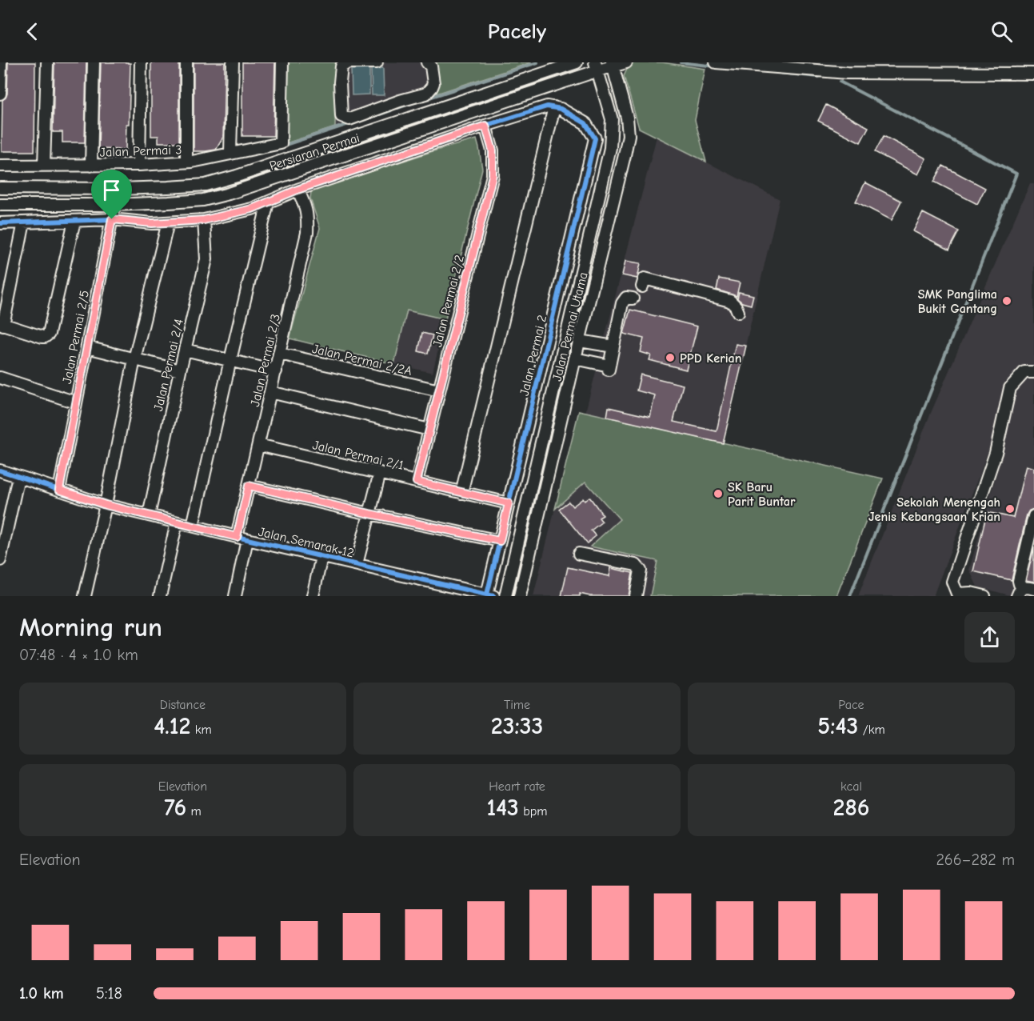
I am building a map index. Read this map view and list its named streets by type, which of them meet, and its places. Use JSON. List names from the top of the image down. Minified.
{"streets":{"street":["Jalan Permai 3","Persiaran Permai","Jalan Permai 2/2","Jalan Permai Utama","Jalan Permai 2/5","Jalan Permai 2","Jalan Permai 2/2A","Jalan Permai 2/3","Jalan Permai 2/4","Jalan Permai 2/1","Jalan Semarak 12"]},"crossings":[["Persiaran Permai","Jalan Permai Utama"],["Persiaran Permai","Jalan Permai 2/5"],["Jalan Permai 2/2","Jalan Permai 2/2A"],["Jalan Permai 2/2","Jalan Permai 2/1"],["Jalan Permai 2/5","Jalan Semarak 12"],["Jalan Permai 2","Jalan Permai 2/1"],["Jalan Permai 2","Jalan Semarak 12"],["Jalan Permai 2/2A","Jalan Permai 2/3"],["Jalan Permai 2/3","Jalan Permai 2/1"],["Jalan Permai 2/3","Jalan Semarak 12"],["Jalan Permai 2/4","Jalan Semarak 12"]],"places":["SMK Panglima Bukit Gantang","PPD Kerian","SK Baru Parit Buntar","Sekolah Menengah Jenis Kebangsaan Krian"],"page":{"header":"Pacely","heading":["Morning run","07:48 · 4 × 1.0 km"],"stats":[["Distance","4.12 km"],["Time","23:33"],["Pace","5:43 /km"],["Elevation","76 m"],["Heart rate","143 bpm"],["kcal","286"]],"chart":["Elevation","266–282 m"],"list":[{"name":"1.0 km","note":"5:18"}]}}
